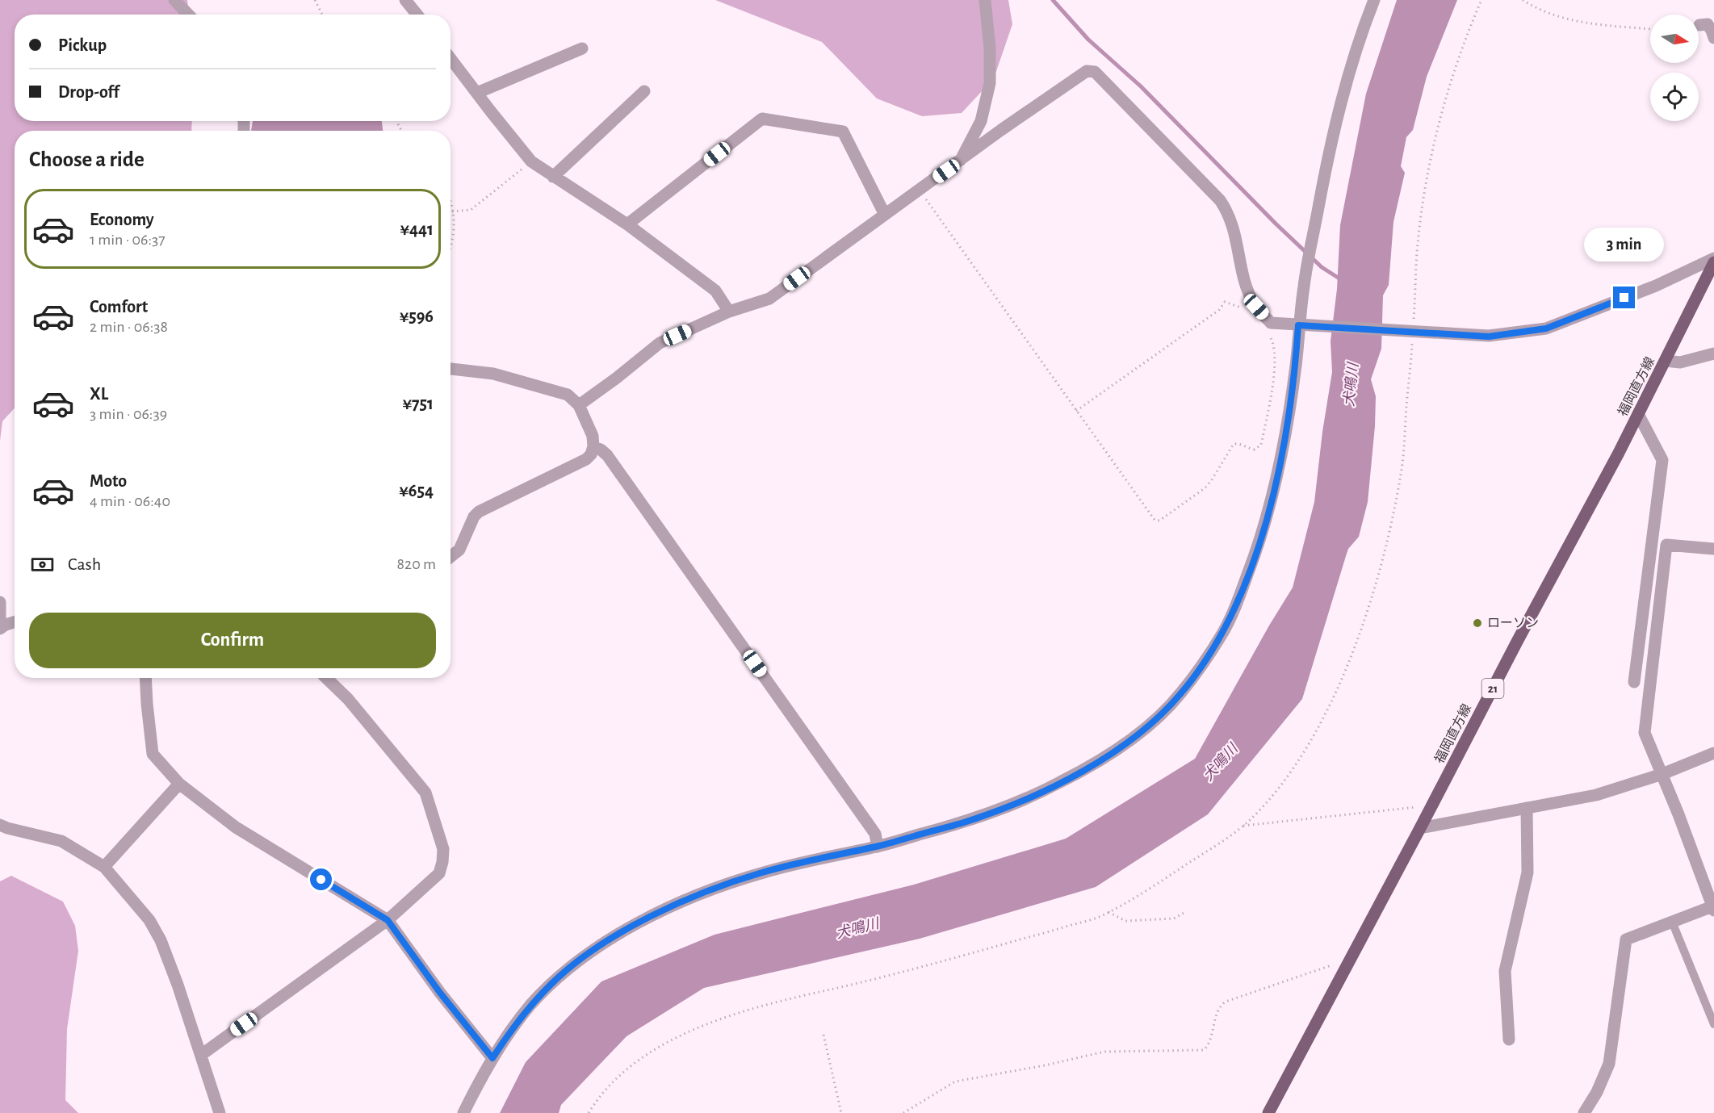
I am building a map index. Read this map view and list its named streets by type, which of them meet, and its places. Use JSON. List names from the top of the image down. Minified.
{"streets":{"main road":["福岡直方線","21"]},"water":["犬鳴川"],"places":["ローソン"],"north":"right","page":{"banner":["Pickup","Drop-off"],"heading":"Choose a ride","list":[{"name":"Economy","note":"1 min · 06:37","value":"¥441"},{"name":"Comfort","note":"2 min · 06:38","value":"¥596"},{"name":"XL","note":"3 min · 06:39","value":"¥751"},{"name":"Moto","note":"4 min · 06:40","value":"¥654"}],"bubble":"3 min","pay":["Cash","820 m"],"buttons":"Confirm"}}
